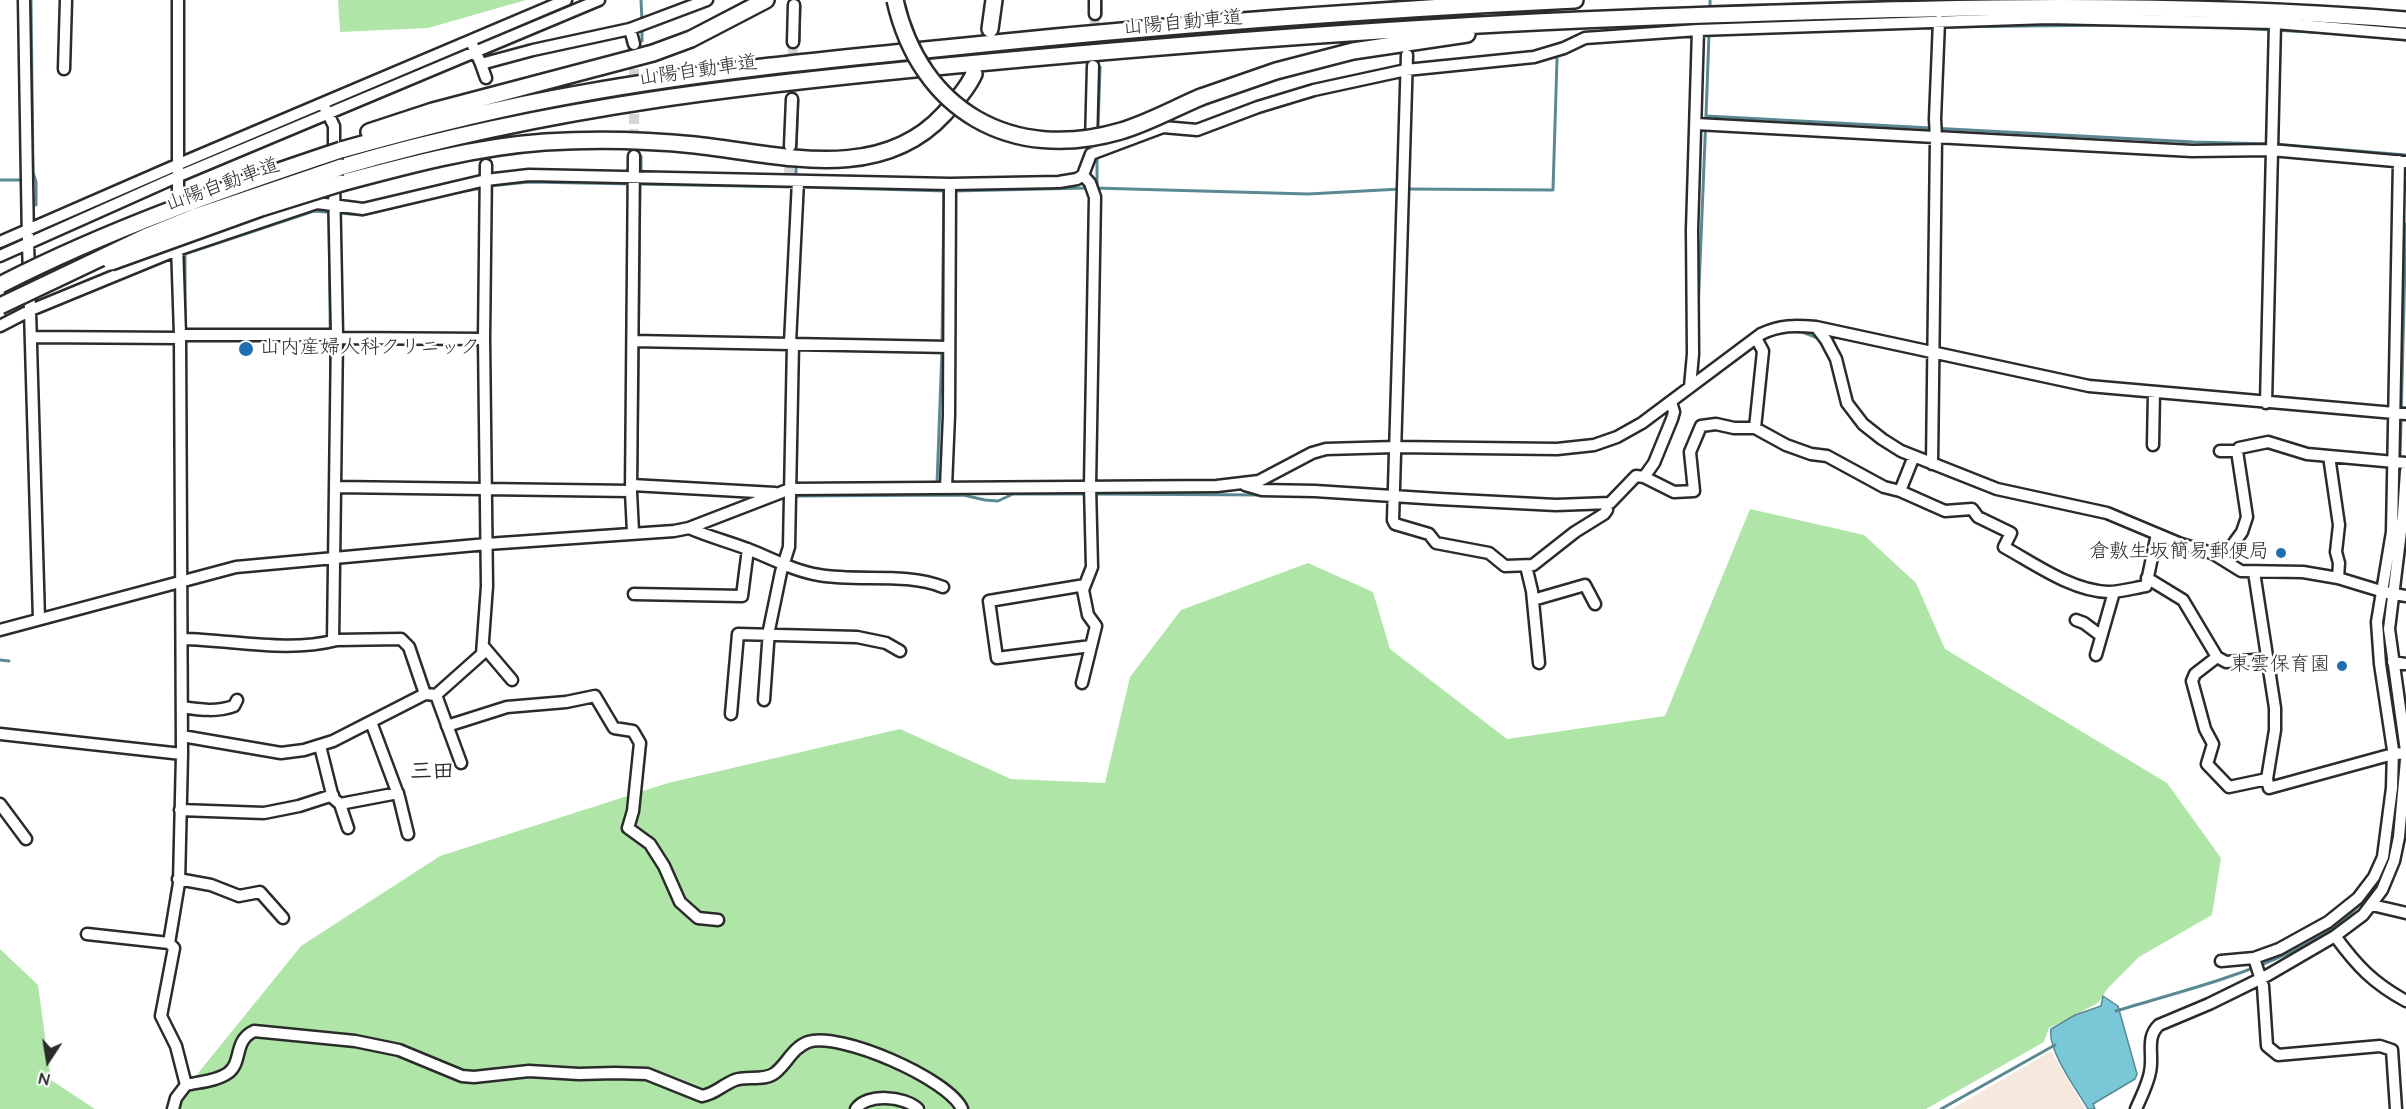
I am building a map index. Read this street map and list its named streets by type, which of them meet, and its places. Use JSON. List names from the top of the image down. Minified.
{"streets":{"highway":["山陽自動車道"]},"districts":["三田"],"places":["山内産婦人科クリニック","倉敷生坂簡易郵便局","東雲保育園"],"north":"bottom"}
